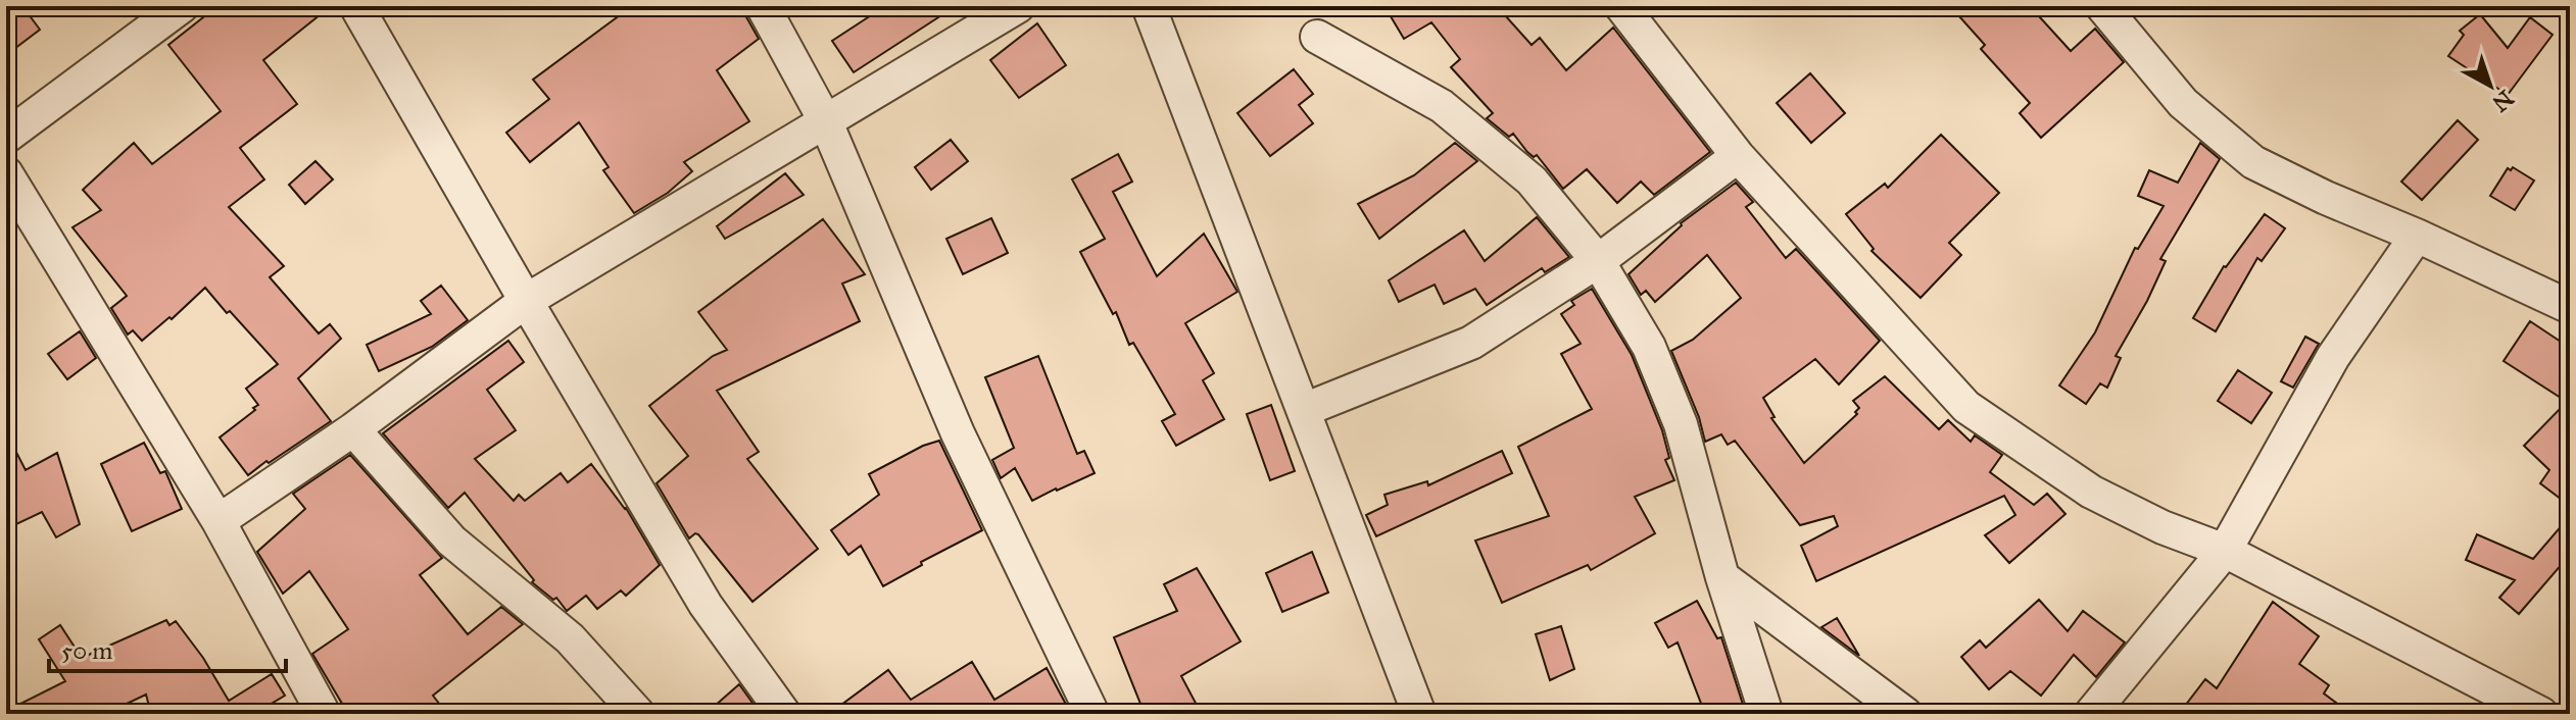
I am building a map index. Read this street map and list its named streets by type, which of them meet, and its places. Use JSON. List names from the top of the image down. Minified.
{"scale_bar":"50 m","north":"bottom right"}
